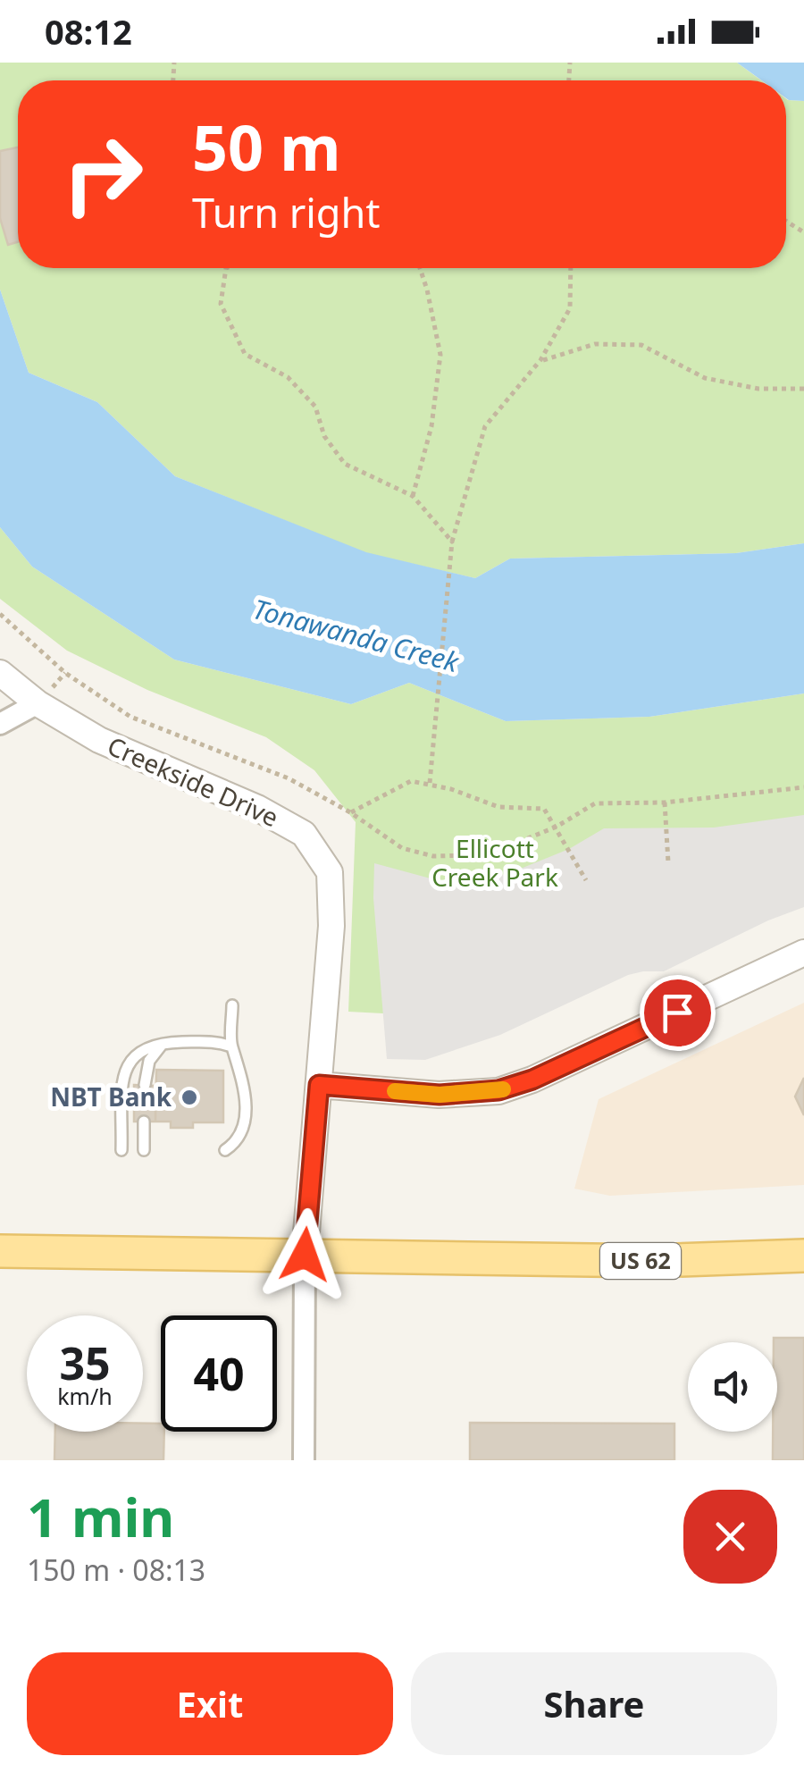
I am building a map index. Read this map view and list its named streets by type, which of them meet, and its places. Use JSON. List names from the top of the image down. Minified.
{"streets":{"main road":["US 62"],"street":["Creekside Drive"]},"crossings":[["Creekside Drive","US 62"]],"water":["Tonawanda Creek"],"parks":["Ellicott Creek Park"],"places":["NBT Bank"],"page":{"status":"08:12","turn":["50 m","Turn right"],"speed":"35 km/h","limit":"40","heading":["1 min","150 m · 08:13"],"buttons":["Exit","Share"]}}
